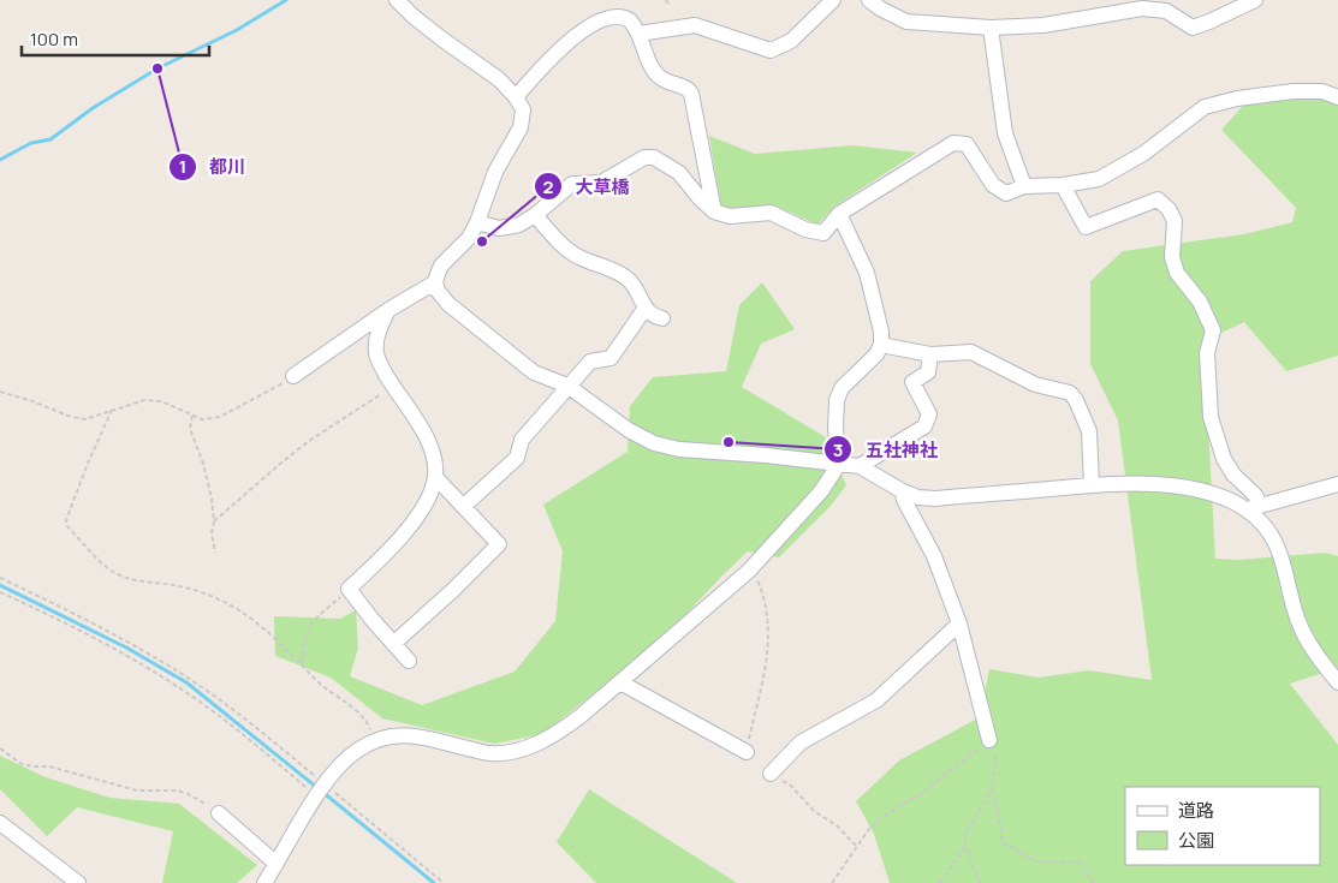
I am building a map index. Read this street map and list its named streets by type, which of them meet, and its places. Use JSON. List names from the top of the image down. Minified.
{"places":["都川","大草橋","五社神社"],"legend":["道路","公園"],"scale_bar":"100 m"}
